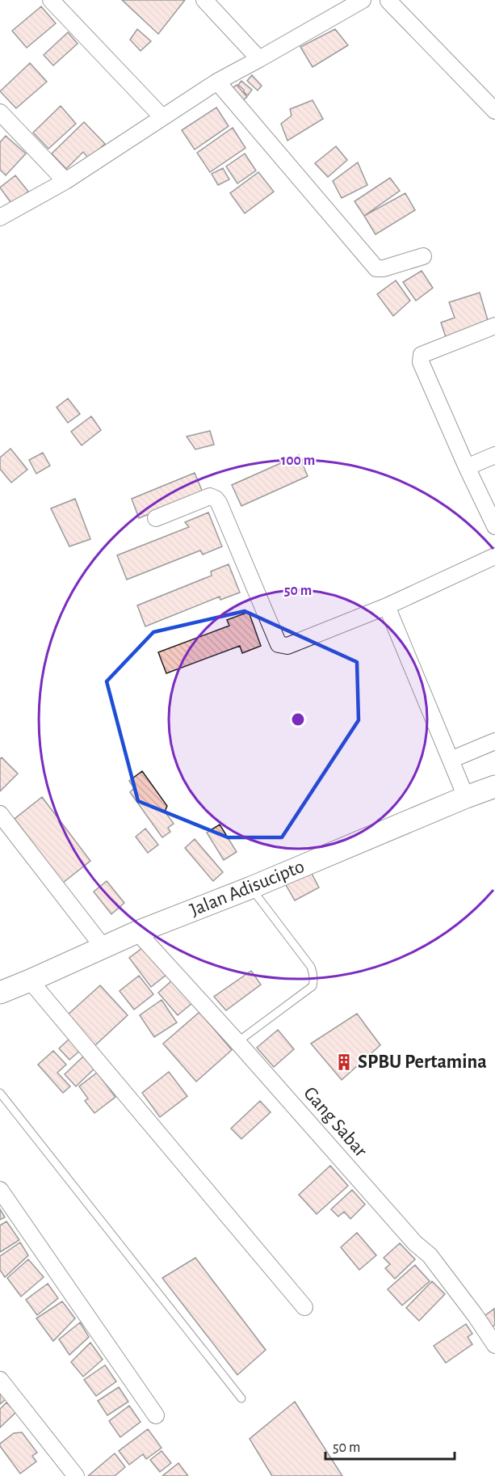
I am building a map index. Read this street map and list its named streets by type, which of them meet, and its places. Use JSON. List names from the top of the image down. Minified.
{"streets":{"main road":["Jalan Adisucipto"],"street":["Gang Sabar"]},"crossings":[["Jalan Adisucipto","Gang Sabar"]],"places":{"building":["SPBU Pertamina"]},"scale_bar":"50 m","rings":["100 m","50 m"]}
